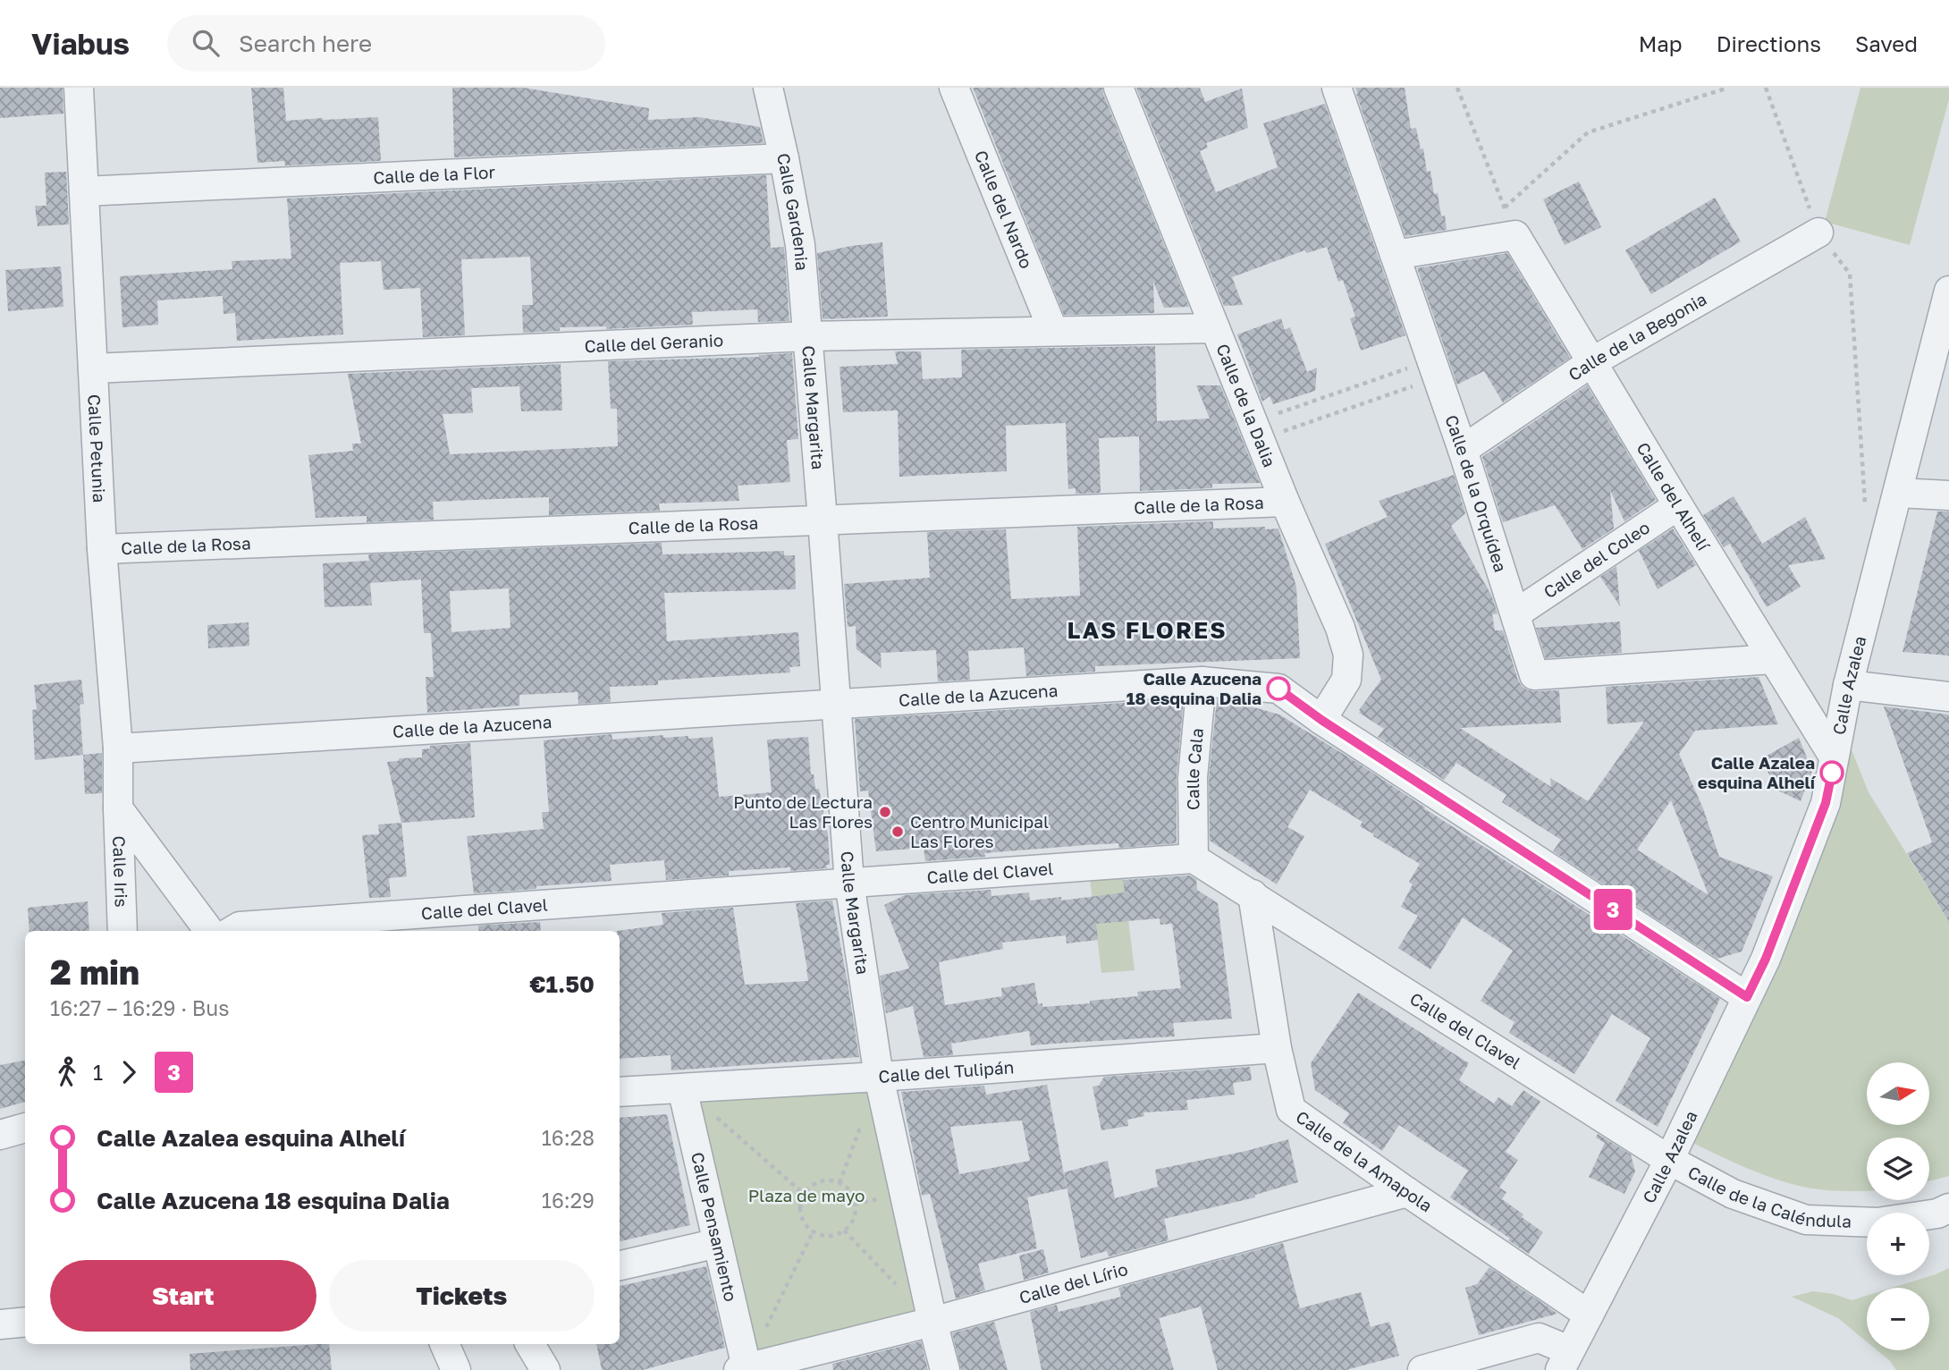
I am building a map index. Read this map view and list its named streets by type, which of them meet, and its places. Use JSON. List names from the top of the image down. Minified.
{"streets":{"street":["Calle de la Flor","Calle del Nardo","Calle Gardenia","Calle de la Begonia","Calle del Geranio","Calle de la Dalia","Calle Margarita","Calle Petunia","Calle de la Orquídea","Calle del Alhelí","Calle de la Rosa","Calle del Coleo","Calle Azalea","Calle de la Azucena","Calle Cala","Calle Iris","Calle del Clavel","Calle del Tulipán","Calle de la Amapola","Calle de la Caléndula","Calle Pensamiento","Calle del Lírio"]},"crossings":[["Calle de la Flor","Calle Gardenia"],["Calle de la Flor","Calle Petunia"],["Calle del Nardo","Calle del Geranio"],["Calle Gardenia","Calle del Geranio"],["Calle Gardenia","Calle Margarita"],["Calle de la Begonia","Calle de la Orquídea"],["Calle de la Begonia","Calle del Alhelí"],["Calle del Geranio","Calle de la Dalia"],["Calle del Geranio","Calle Margarita"],["Calle del Geranio","Calle Petunia"],["Calle de la Dalia","Calle de la Rosa"],["Calle de la Dalia","Calle de la Azucena"],["Calle Margarita","Calle de la Rosa"],["Calle Margarita","Calle de la Azucena"],["Calle Margarita","Calle del Clavel"],["Calle Margarita","Calle del Tulipán"],["Calle Margarita","Calle del Lírio"],["Calle Petunia","Calle de la Rosa"],["Calle Petunia","Calle de la Azucena"],["Calle Petunia","Calle Iris"],["Calle de la Orquídea","Calle del Alhelí"],["Calle de la Orquídea","Calle del Coleo"],["Calle del Alhelí","Calle del Coleo"],["Calle del Alhelí","Calle Azalea"],["Calle Azalea","Calle de la Azucena"],["Calle Azalea","Calle del Clavel"],["Calle Azalea","Calle de la Amapola"],["Calle Azalea","Calle de la Caléndula"],["Calle de la Azucena","Calle Cala"],["Calle Cala","Calle del Clavel"],["Calle del Clavel","Calle de la Amapola"],["Calle del Clavel","Calle de la Caléndula"],["Calle del Tulipán","Calle de la Amapola"],["Calle del Tulipán","Calle Pensamiento"],["Calle de la Amapola","Calle del Lírio"],["Calle Pensamiento","Calle del Lírio"]],"districts":["LAS FLORES"],"parks":["Plaza de mayo"],"places":["Calle Azucena 18 esquina Dalia","Calle Azalea esquina Alhelí","Punto de Lectura Las Flores","Centro Municipal Las Flores"],"lines":["bus line 3"],"north":"right","page":{"header":"Viabus","search":"Search here","nav":["Map","Directions","Saved"],"on_map":"3","heading":["2 min","16:27 – 16:29 · Bus","€1.50"],"legs":["1","3"],"map_buttons":["+","−"],"list":[{"name":"Calle Azalea esquina Alhelí","value":"16:28"},{"name":"Calle Azucena 18 esquina Dalia","value":"16:29"}],"buttons":["Start","Tickets"]}}
